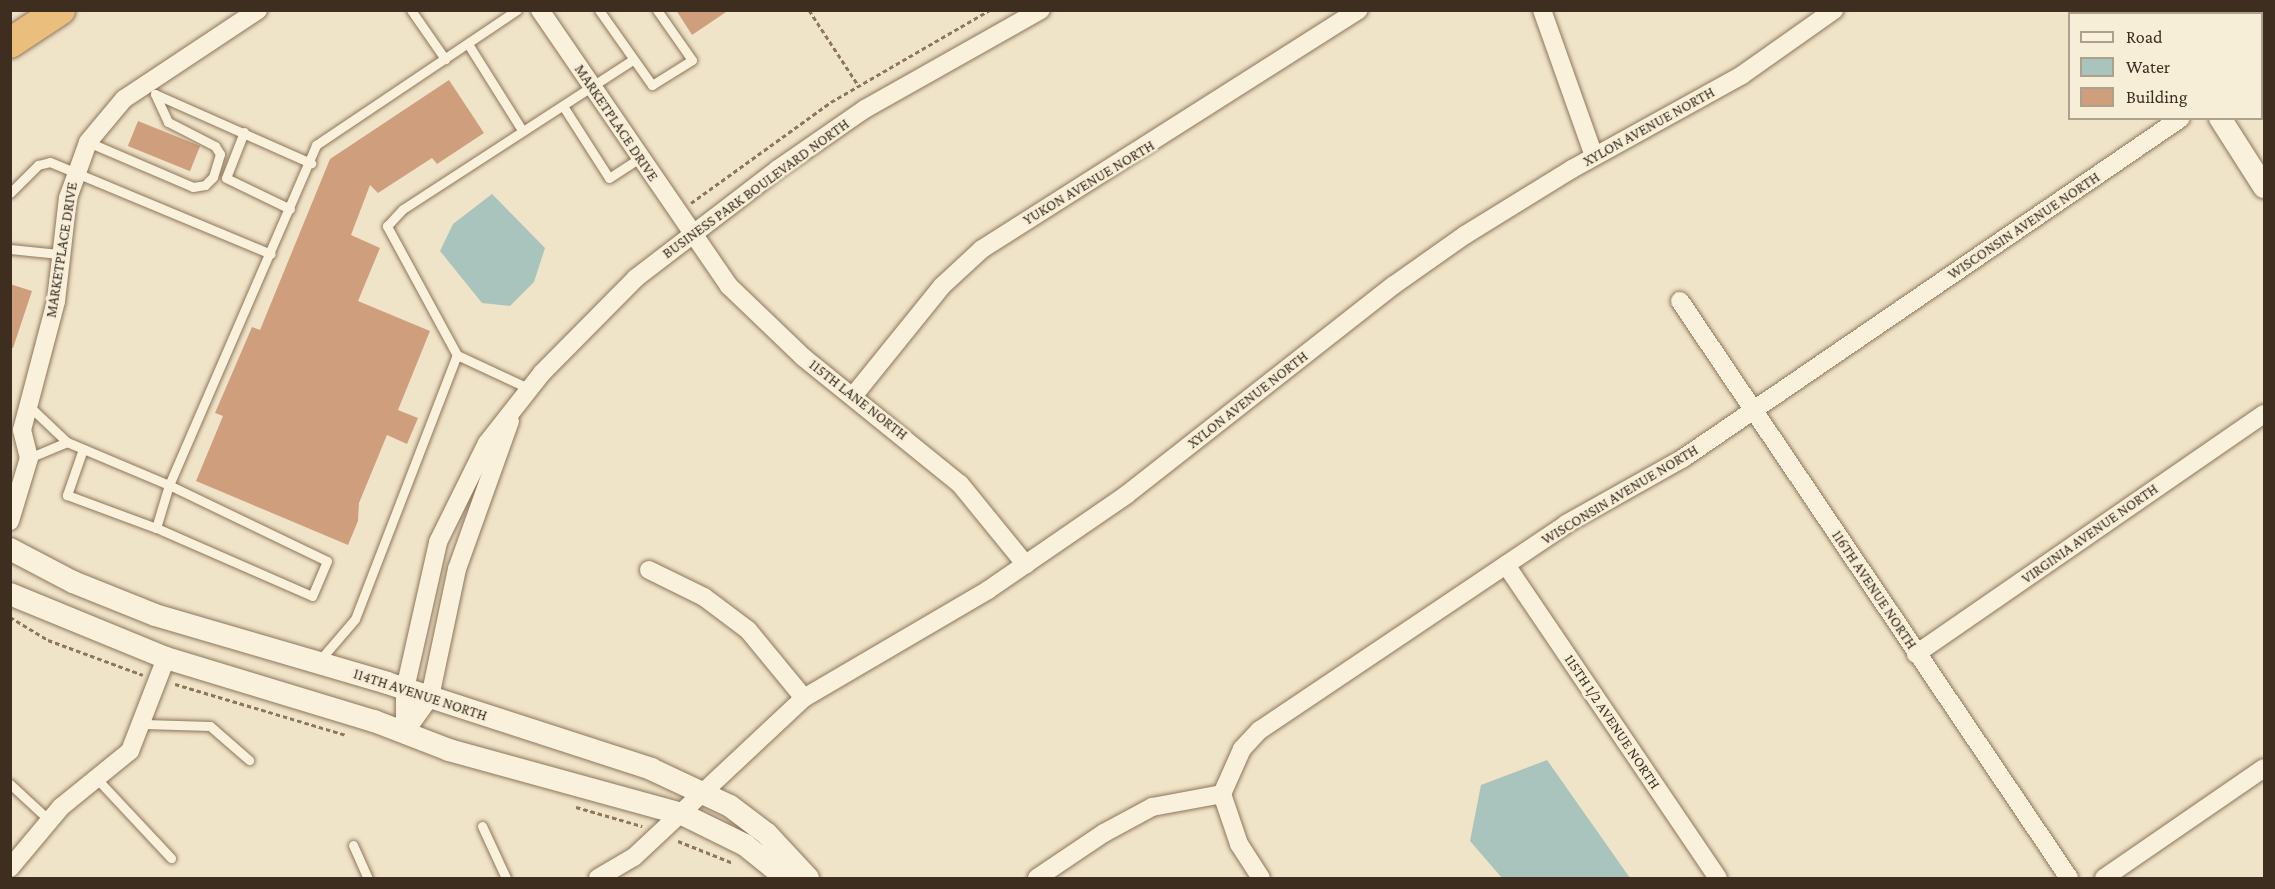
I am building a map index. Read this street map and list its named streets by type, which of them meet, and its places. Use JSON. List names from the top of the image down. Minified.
{"streets":{"street":["MARKETPLACE DRIVE","XYLON AVENUE NORTH","YUKON AVENUE NORTH","BUSINESS PARK BOULEVARD NORTH","WISCONSIN AVENUE NORTH","115TH LANE NORTH","VIRGINIA AVENUE NORTH","116TH AVENUE NORTH","114TH AVENUE NORTH","115TH 1/2 AVENUE NORTH"]},"crossings":[["MARKETPLACE DRIVE","BUSINESS PARK BOULEVARD NORTH"],["MARKETPLACE DRIVE","115TH LANE NORTH"],["XYLON AVENUE NORTH","115TH LANE NORTH"],["XYLON AVENUE NORTH","114TH AVENUE NORTH"],["YUKON AVENUE NORTH","115TH LANE NORTH"],["BUSINESS PARK BOULEVARD NORTH","115TH LANE NORTH"],["BUSINESS PARK BOULEVARD NORTH","114TH AVENUE NORTH"],["WISCONSIN AVENUE NORTH","116TH AVENUE NORTH"],["WISCONSIN AVENUE NORTH","115TH 1/2 AVENUE NORTH"],["VIRGINIA AVENUE NORTH","116TH AVENUE NORTH"]],"legend":["Road","Water","Building"]}
